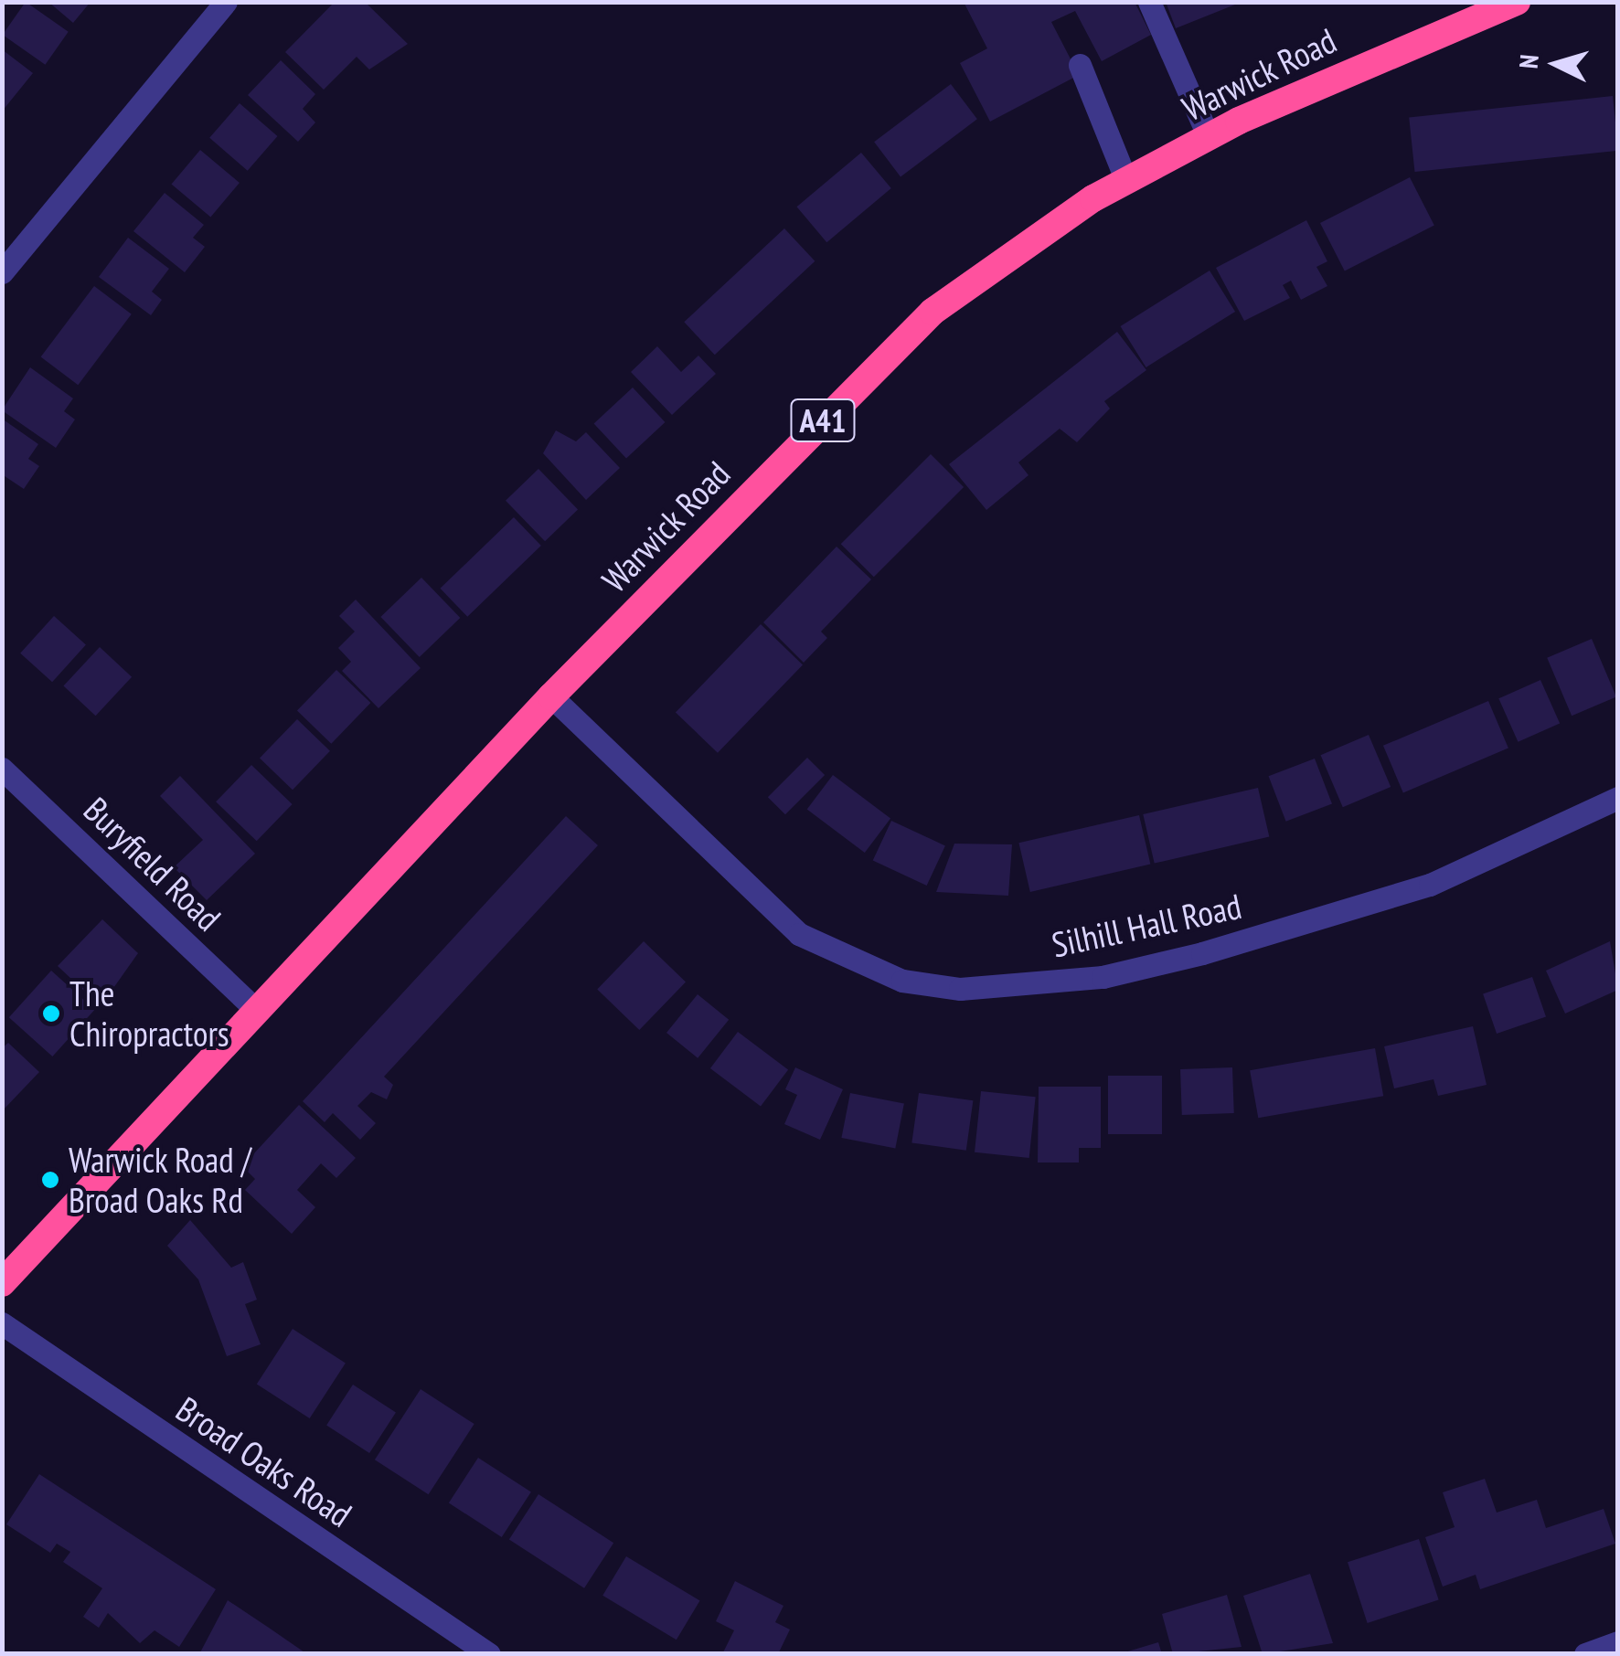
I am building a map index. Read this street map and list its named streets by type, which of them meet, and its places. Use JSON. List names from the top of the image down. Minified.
{"streets":{"highway":["Warwick Road","A41"],"street":["Buryfield Road","Silhill Hall Road","Broad Oaks Road"]},"crossings":[["Warwick Road","A41"],["Warwick Road","Buryfield Road"],["Warwick Road","Silhill Hall Road"]],"places":["The Chiropractors","Warwick Road / Broad Oaks Rd"],"north":"left"}
